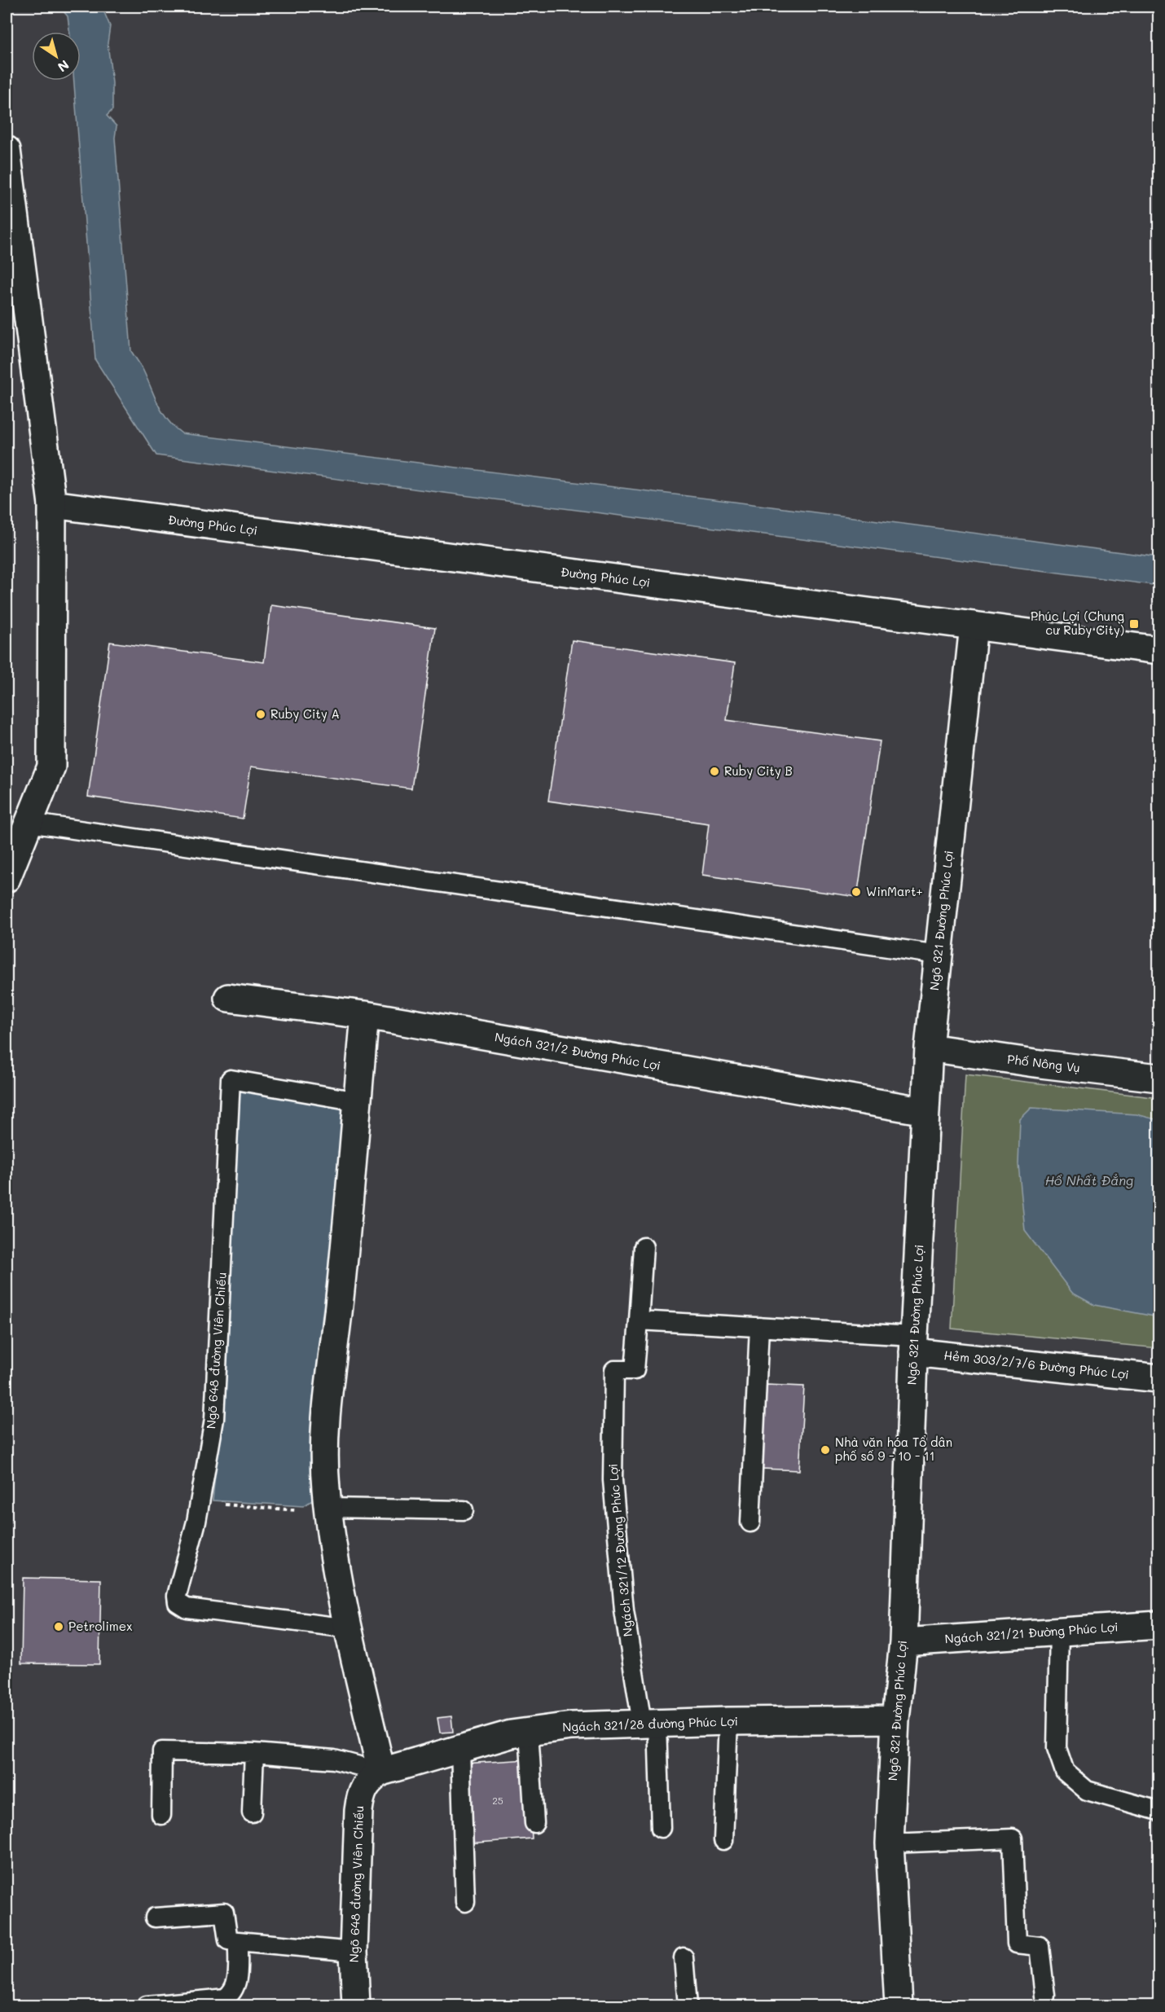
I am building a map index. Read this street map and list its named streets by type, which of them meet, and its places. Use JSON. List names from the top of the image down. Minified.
{"streets":{"street":["Đường Phúc Lợi","Ngõ 321 Đường Phúc Lợi","Ngách 321/2 Đường Phúc Lợi","Phố Nông Vụ","Ngõ 648 đường Viên Chiếu","Hẻm 303/2/7/6 Đường Phúc Lợi","Ngách 321/21 Đường Phúc Lợi","Ngách 321/28 đường Phúc Lợi"],"lane":["Ngách 321/12 Đường Phúc Lợi"]},"crossings":[["Đường Phúc Lợi","Ngõ 321 Đường Phúc Lợi"],["Ngõ 321 Đường Phúc Lợi","Ngách 321/2 Đường Phúc Lợi"],["Ngõ 321 Đường Phúc Lợi","Phố Nông Vụ"],["Ngõ 321 Đường Phúc Lợi","Hẻm 303/2/7/6 Đường Phúc Lợi"],["Ngõ 321 Đường Phúc Lợi","Ngách 321/21 Đường Phúc Lợi"],["Ngõ 321 Đường Phúc Lợi","Ngách 321/28 đường Phúc Lợi"],["Ngõ 648 đường Viên Chiếu","Ngách 321/28 đường Phúc Lợi"],["Ngách 321/12 Đường Phúc Lợi","Ngách 321/28 đường Phúc Lợi"]],"water":["Hồ Nhất Đẳng"],"places":{"transit":["Phúc Lợi (Chung cư Ruby City)"],"other":["Ruby City A","Ruby City B","WinMart+","Nhà văn hóa Tổ dân phố số 9 - 10 - 11","Petrolimex"]},"house_numbers":["25"],"north":"bottom right"}
